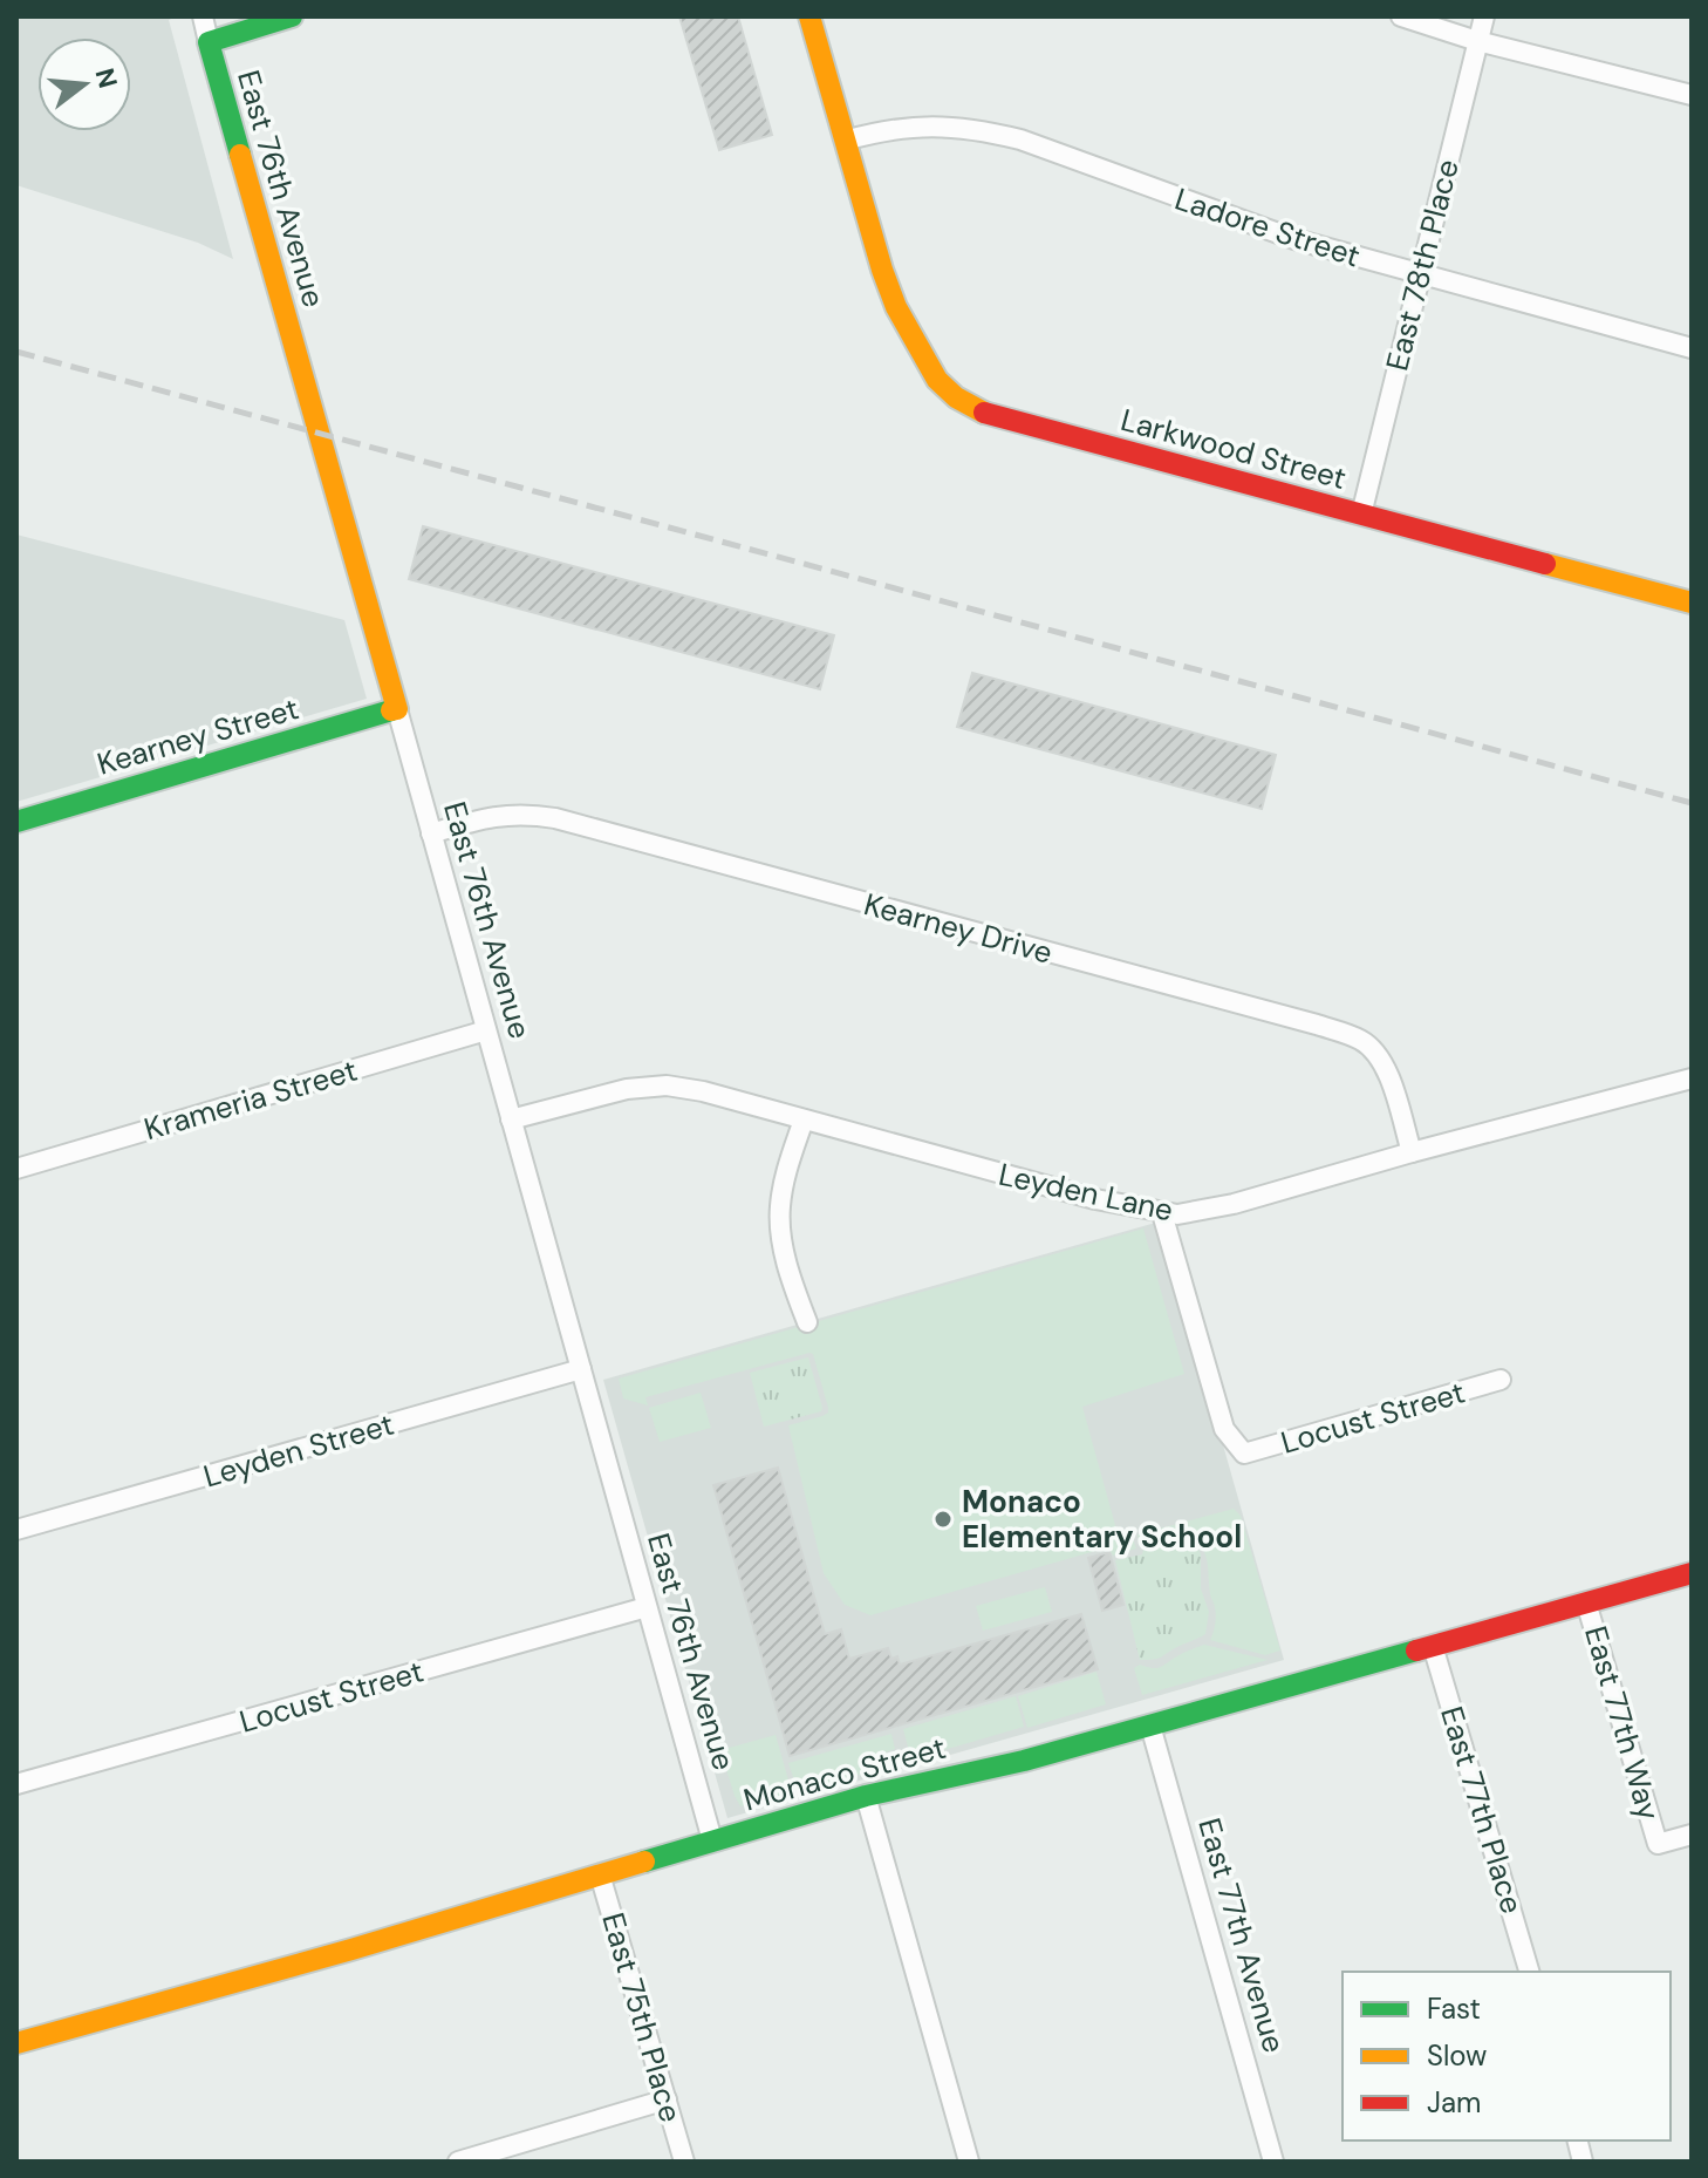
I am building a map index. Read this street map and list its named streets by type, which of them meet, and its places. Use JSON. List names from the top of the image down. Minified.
{"streets":{"street":["East 76th Avenue","Ladore Street","East 78th Place","Larkwood Street","Kearney Street","Kearney Drive","Krameria Street","Leyden Lane","Locust Street","Leyden Street","East 77th Way","Monaco Street","East 77th Place","East 77th Avenue","East 75th Place"]},"crossings":[["East 76th Avenue","Kearney Street"],["East 76th Avenue","Kearney Drive"],["East 76th Avenue","Krameria Street"],["East 76th Avenue","Leyden Lane"],["East 76th Avenue","Locust Street"],["East 76th Avenue","Leyden Street"],["East 76th Avenue","Monaco Street"],["Ladore Street","East 78th Place"],["Ladore Street","Larkwood Street"],["East 78th Place","Larkwood Street"],["Kearney Drive","Leyden Lane"],["Leyden Lane","Locust Street"],["East 77th Way","Monaco Street"],["Monaco Street","East 77th Place"],["Monaco Street","East 77th Avenue"],["Monaco Street","East 75th Place"]],"places":["Monaco Elementary School"],"legend":["Fast","Slow","Jam"],"north":"right"}
